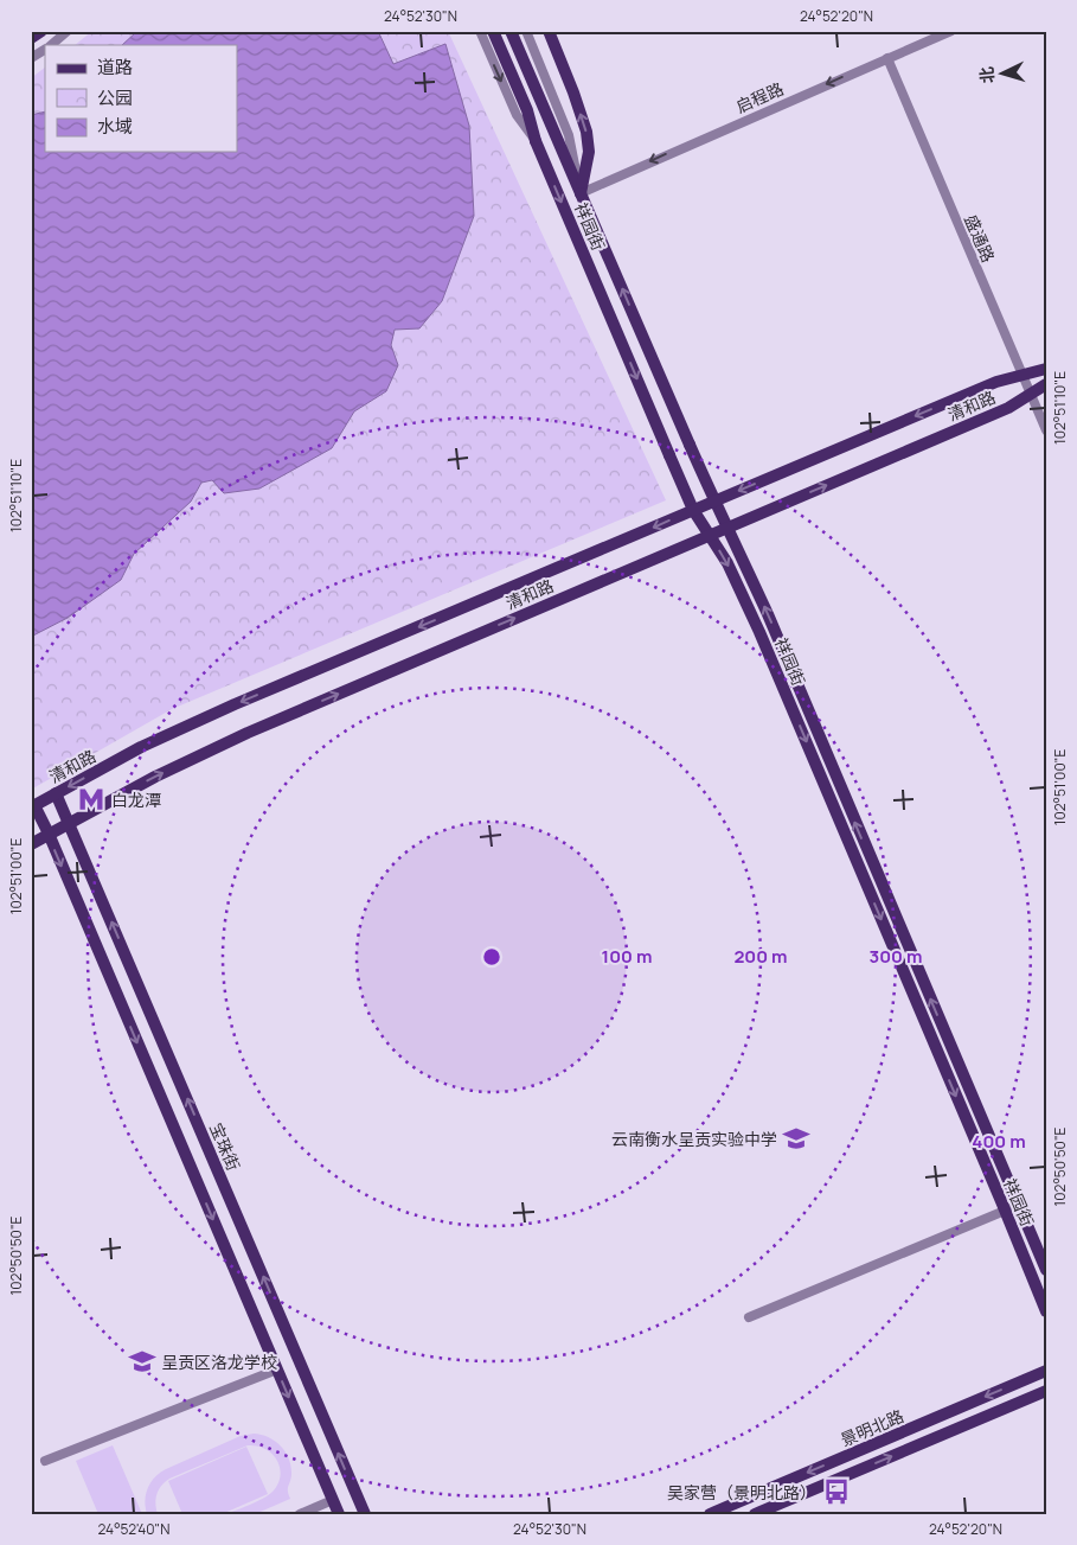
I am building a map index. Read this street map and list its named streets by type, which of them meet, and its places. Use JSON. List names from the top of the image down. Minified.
{"streets":{"main road":["祥园街","清和路","宝珠街","景明北路"],"street":["启程路","盛通路"]},"crossings":[["启程路","祥园街"],["启程路","盛通路"],["祥园街","清和路"],["盛通路","清和路"],["清和路","宝珠街"]],"one_way":["启程路"],"places":{"metro station":["白龙潭"],"school or university":["云南衡水呈贡实验中学","呈贡区洛龙学校"],"bus stop":["吴家营（景明北路）"]},"legend":["道路","公园","水域"],"north":"left","coordinates":["24°52'30\"N","24°52'20\"N","102°51'10\"E","102°51'00\"E","102°50'50\"E","24°52'40\"N"],"rings":["100 m","200 m","300 m","400 m"]}
